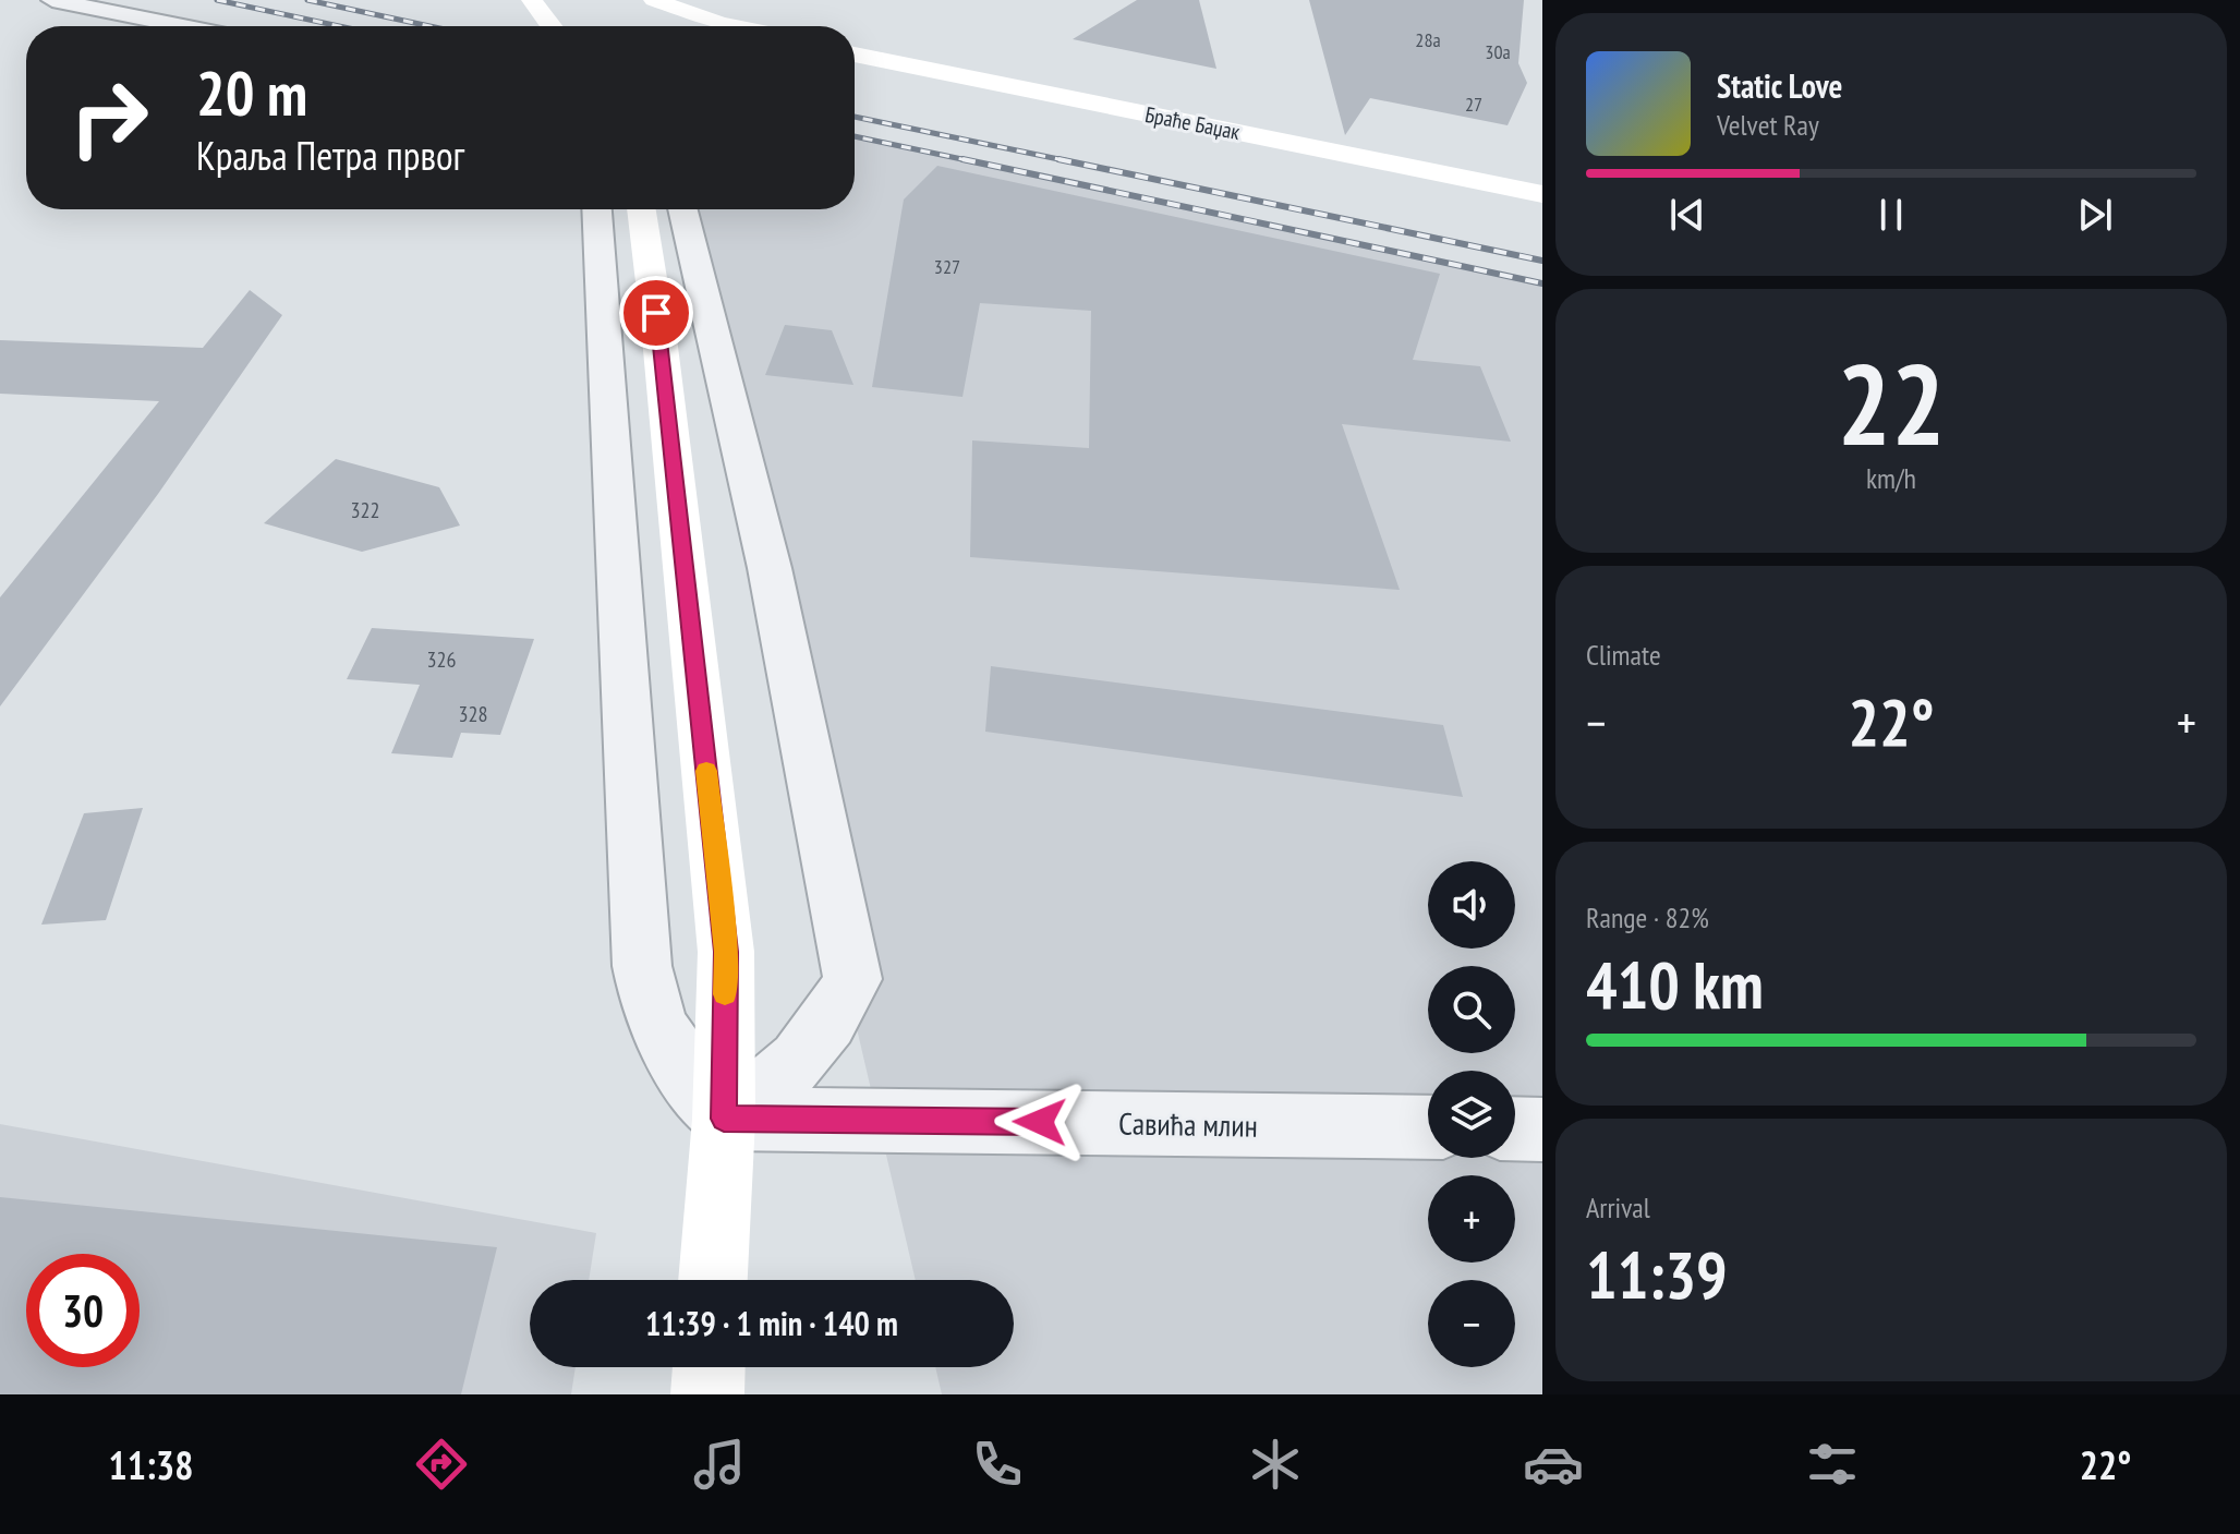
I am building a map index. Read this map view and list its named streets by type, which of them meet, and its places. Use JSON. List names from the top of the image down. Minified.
{"streets":{"main road":["Браће Баџак"],"street":["Савића млин"]},"house_numbers":["28a","30a","27","327","322","326","328"],"page":{"turn":["20 m","Краља Петра првог"],"song":["Static Love","Velvet Ray"],"tile":[["22","km/h"],"Climate",["Range · 82%","410 km"],["Arrival","11:39"]],"heat":["−","22°","+"],"map_buttons":["+","−"],"limit":"30","trip":"11:39 · 1 min · 140 m","tabs":["11:38","22°"]}}
